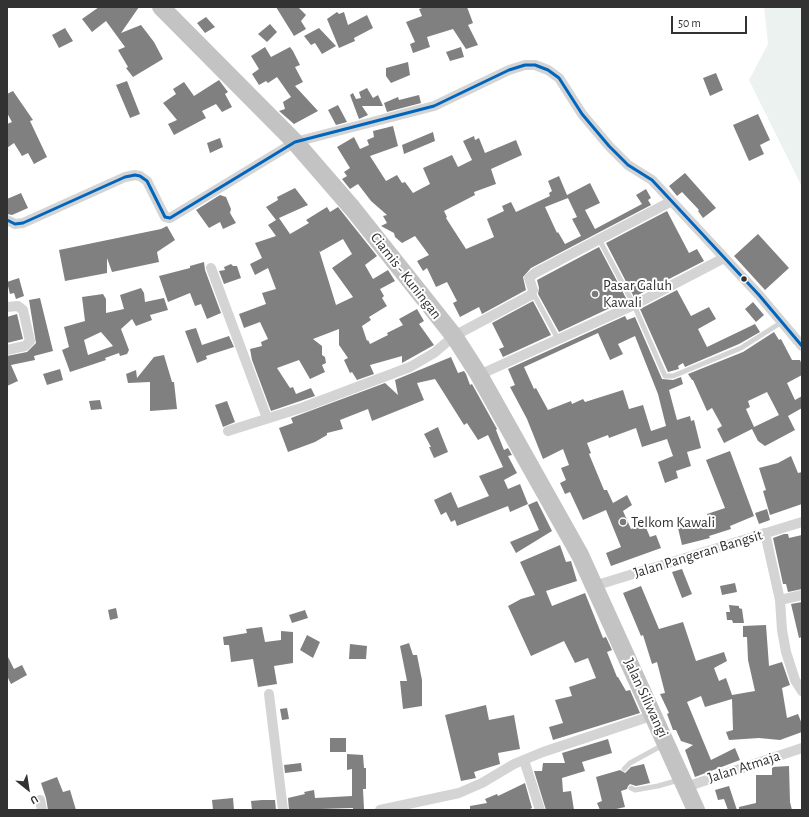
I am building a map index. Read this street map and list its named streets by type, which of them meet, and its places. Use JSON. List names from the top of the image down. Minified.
{"streets":{"highway":["Ciamis - Kuningan","Jalan Siliwangi"],"street":["Jalan Pangeran Bangsit","Jalan Atmaja"]},"crossings":[["Ciamis - Kuningan","Jalan Pangeran Bangsit"],["Ciamis - Kuningan","Jalan Siliwangi"],["Jalan Pangeran Bangsit","Jalan Siliwangi"],["Jalan Siliwangi","Jalan Atmaja"]],"places":["Pasar Galuh Kawali","Telkom Kawali"],"scale_bar":"50 m","north":"bottom right"}
